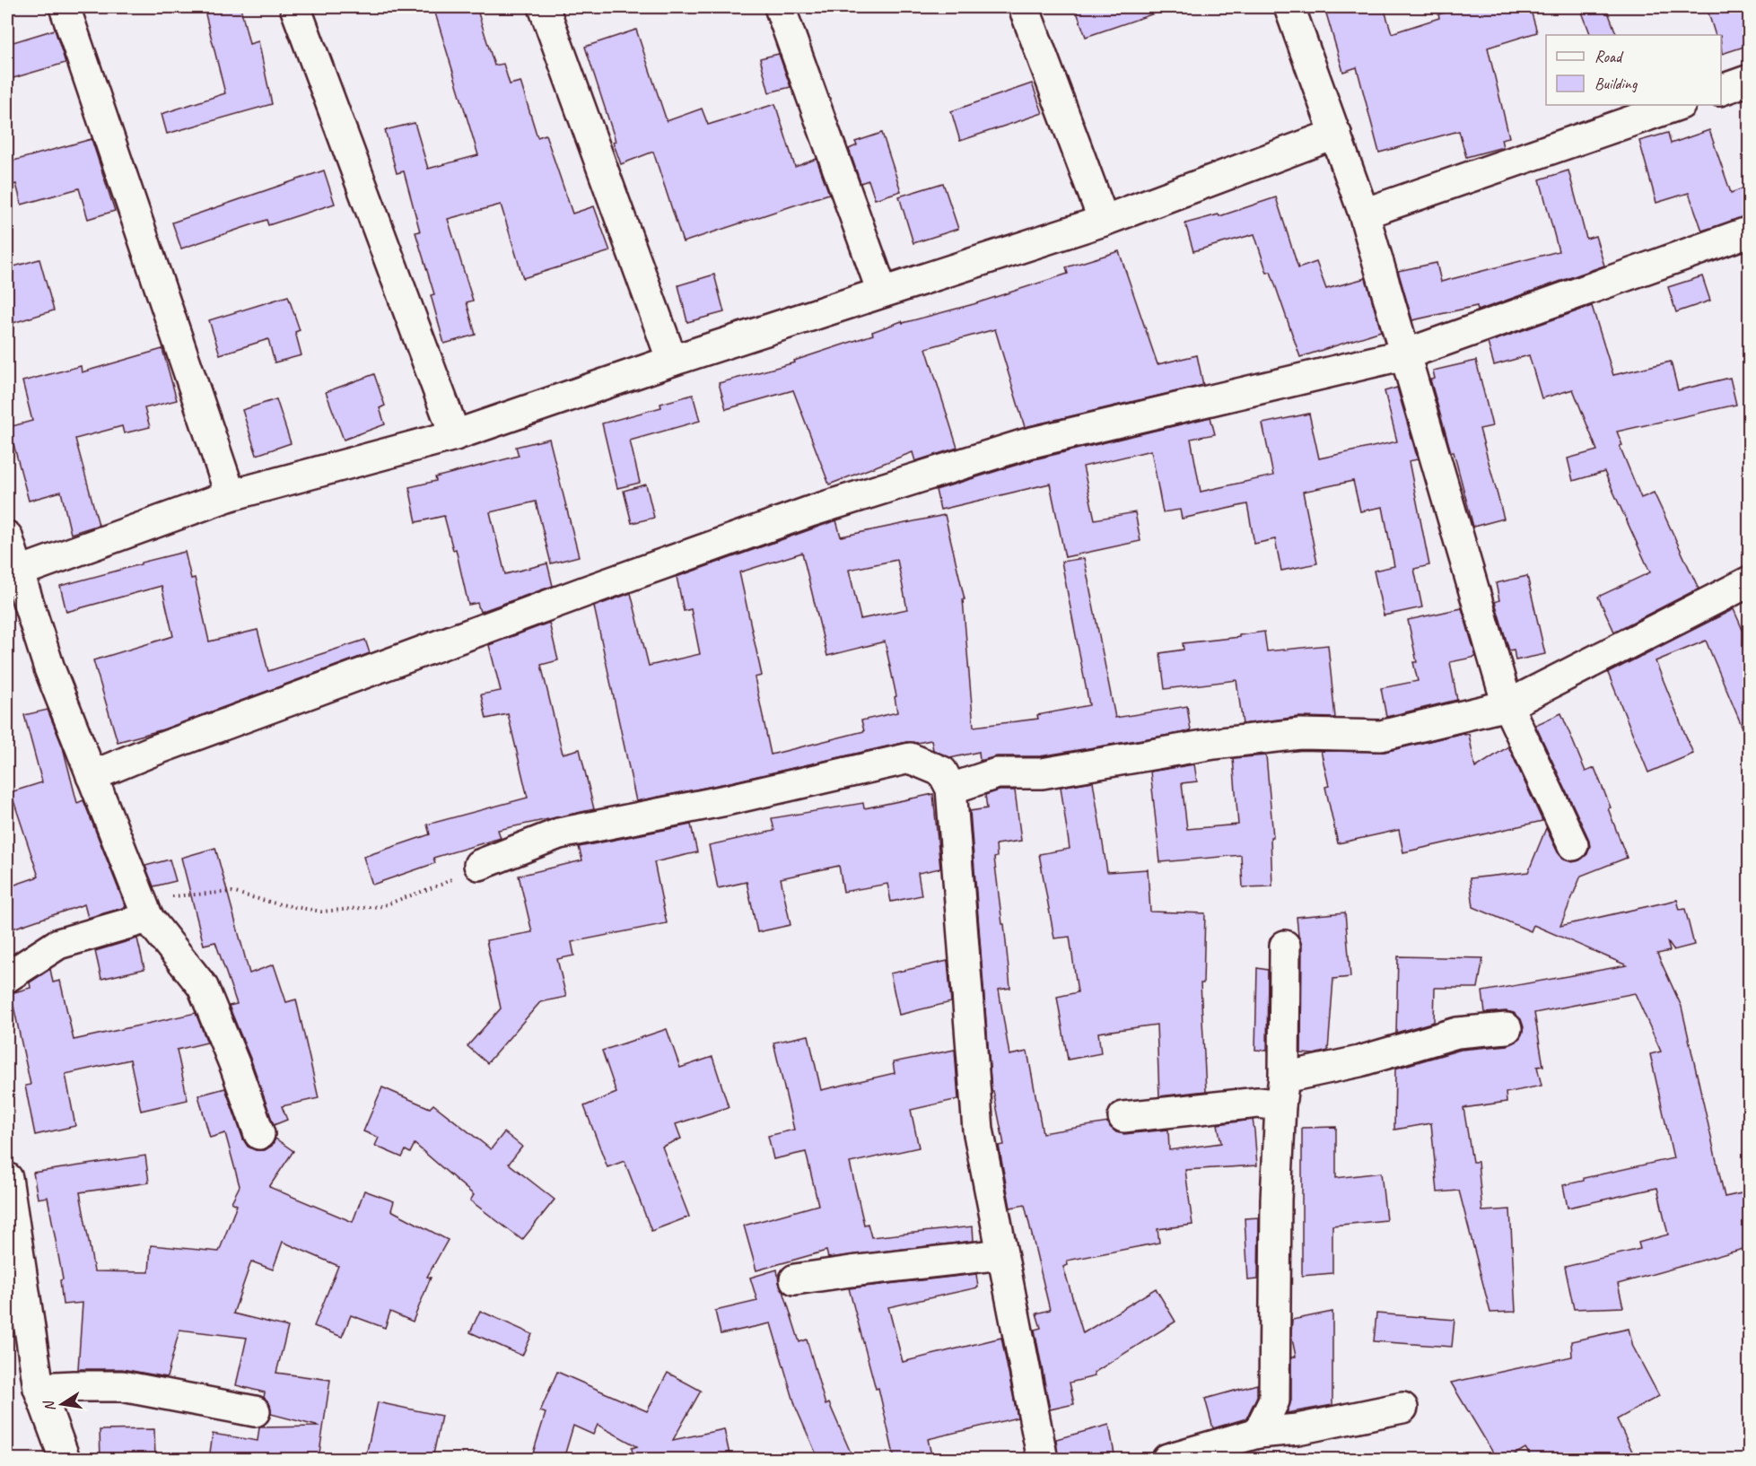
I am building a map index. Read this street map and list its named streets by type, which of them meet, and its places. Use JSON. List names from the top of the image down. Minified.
{"legend":["Road","Building"],"north":"left"}
